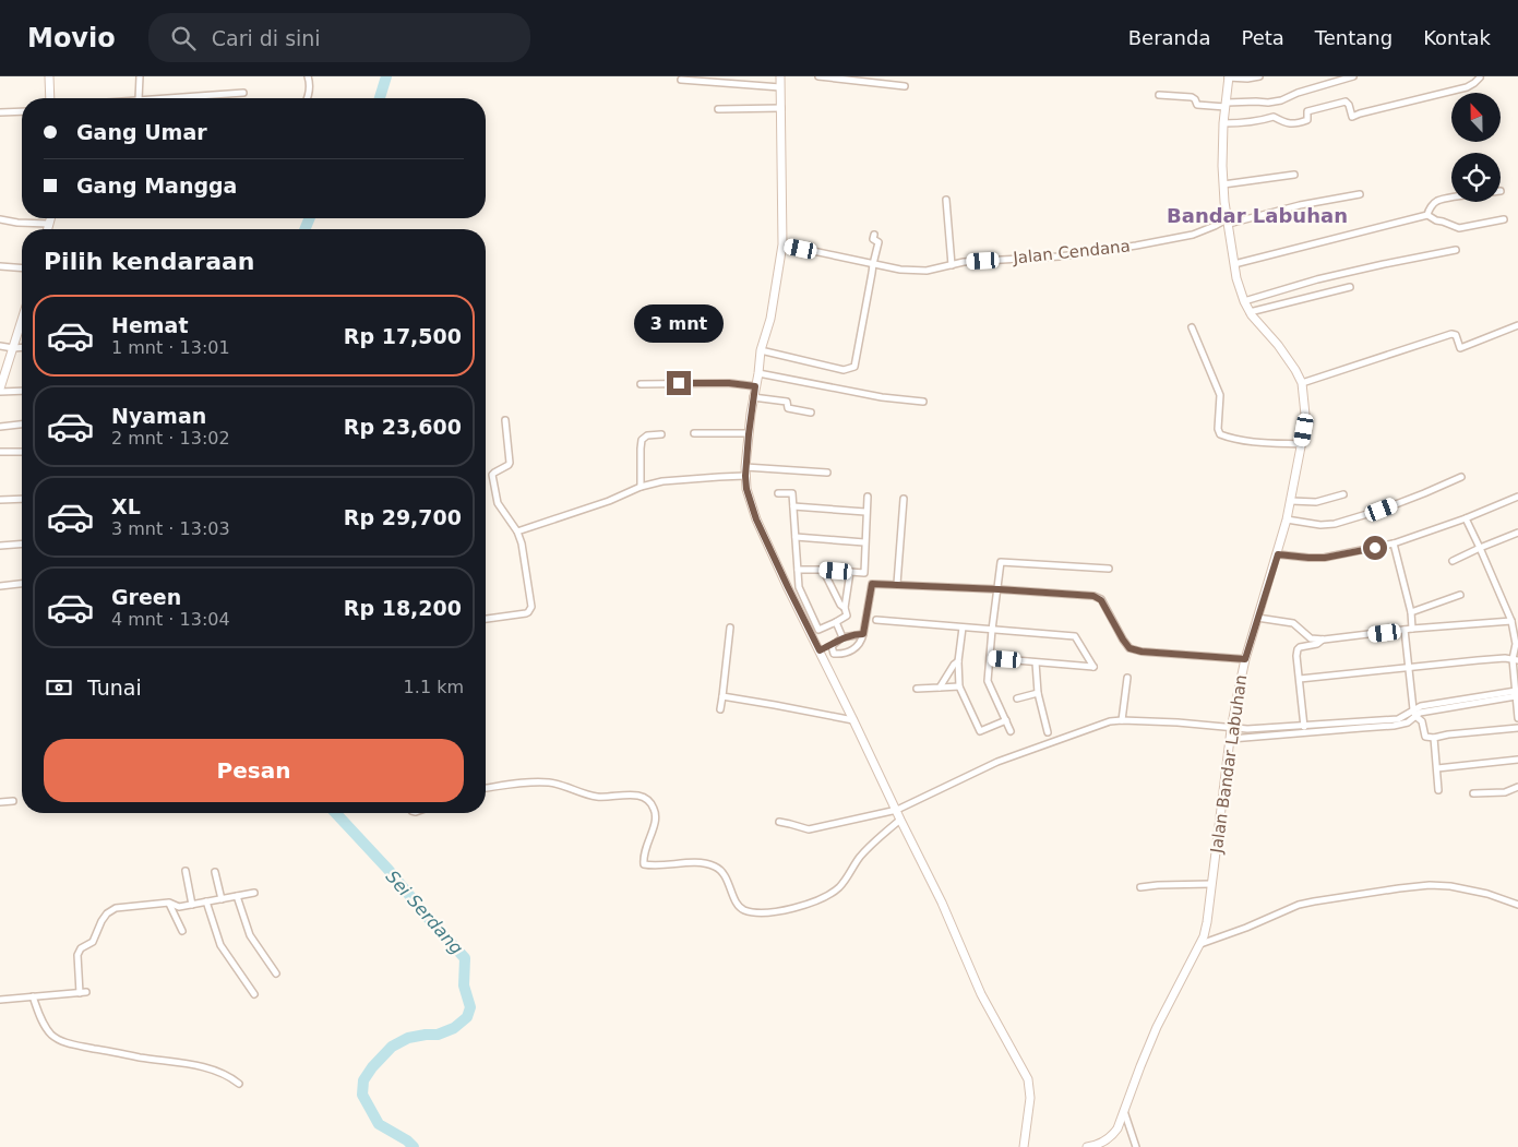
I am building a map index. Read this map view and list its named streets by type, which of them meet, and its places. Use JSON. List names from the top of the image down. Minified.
{"streets":{"main road":["Jalan Bandar Labuhan"],"street":["Jalan Cendana"]},"crossings":[["Jalan Cendana","Jalan Bandar Labuhan"]],"districts":["Bandar Labuhan"],"water":["Sei Serdang"],"north":"top","page":{"header":"Movio","search":"Cari di sini","nav":["Beranda","Peta","Tentang","Kontak"],"banner":["Gang Umar","Gang Mangga"],"heading":"Pilih kendaraan","list":[{"name":"Hemat","note":"1 mnt · 13:01","value":"Rp 17,500"},{"name":"Nyaman","note":"2 mnt · 13:02","value":"Rp 23,600"},{"name":"XL","note":"3 mnt · 13:03","value":"Rp 29,700"},{"name":"Green","note":"4 mnt · 13:04","value":"Rp 18,200"}],"bubble":"3 mnt","pay":["Tunai","1.1 km"],"buttons":"Pesan"}}
